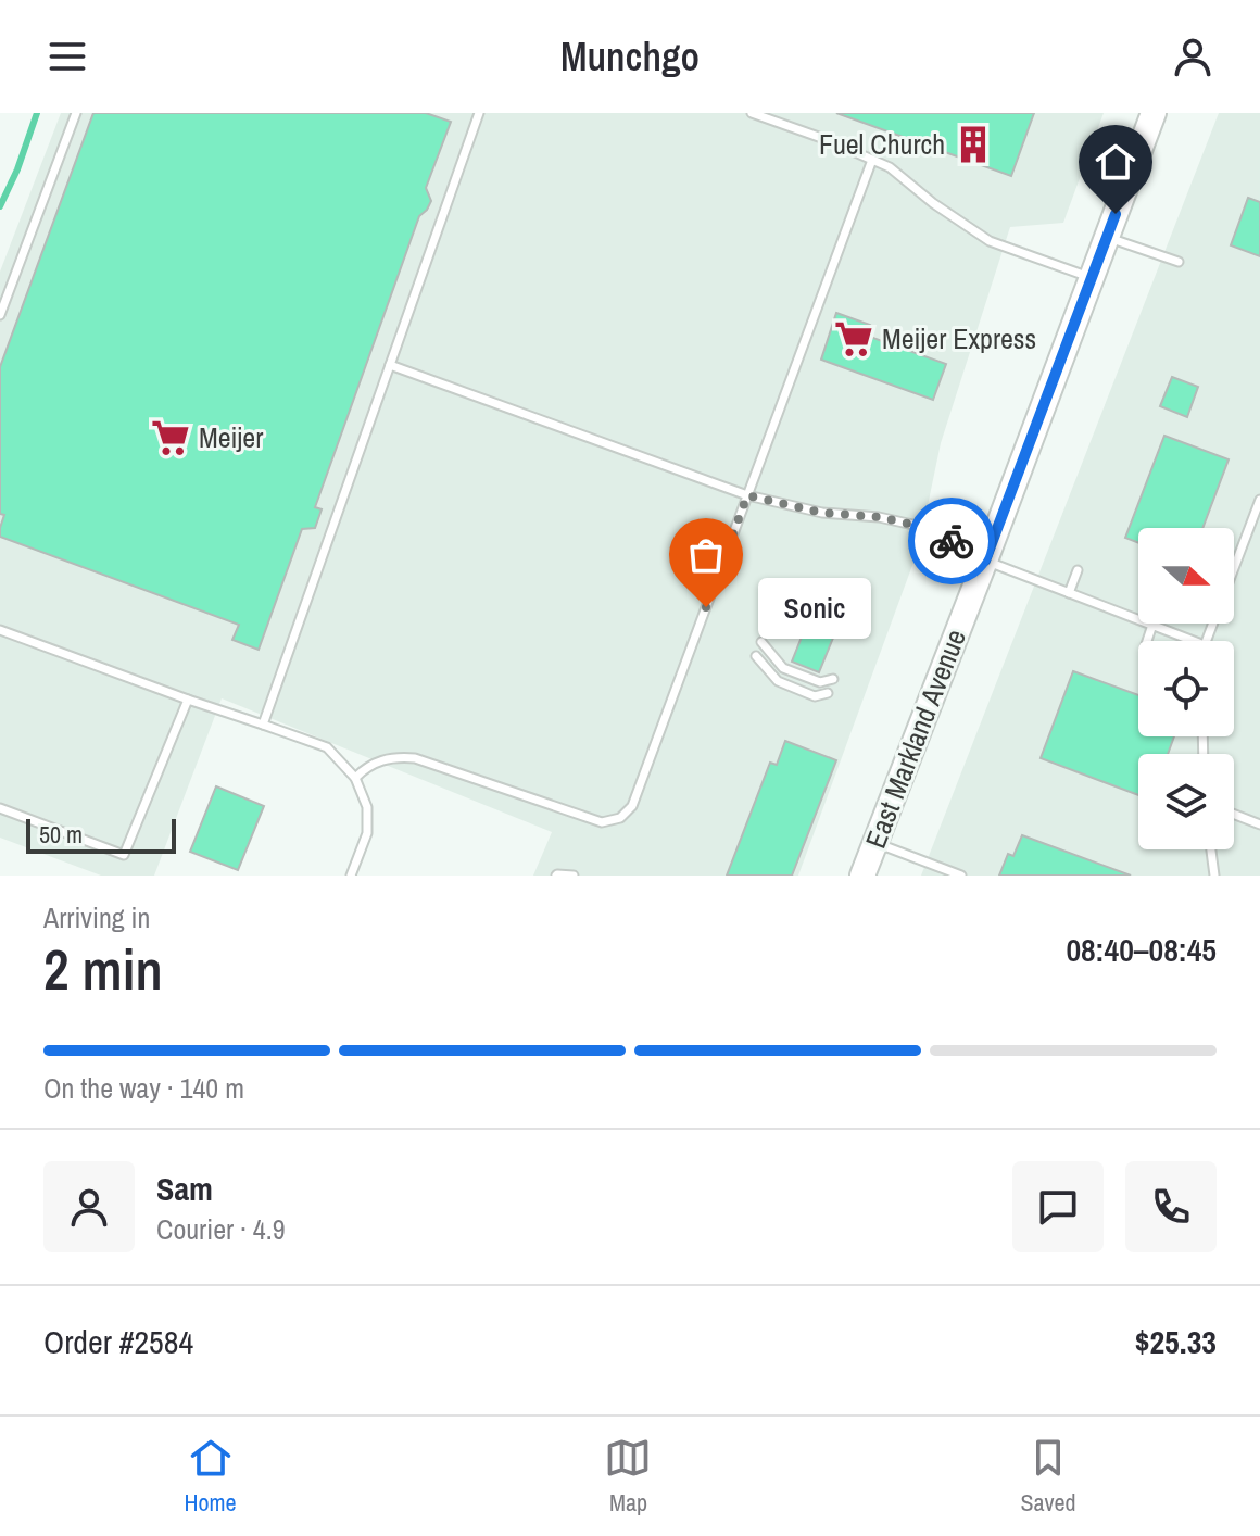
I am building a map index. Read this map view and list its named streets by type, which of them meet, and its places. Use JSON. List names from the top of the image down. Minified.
{"streets":{"main road":["East Markland Avenue"]},"places":{"building":["Fuel Church"],"supermarket":["Meijer Express","Meijer"],"other":["Sonic"]},"scale_bar":"50 m","north":"right","page":{"header":"Munchgo","bubble":"Sonic","scale":"50 m","heading":["2 min","Arriving in","08:40–08:45"],"panel":["Sam","Courier · 4.9","Order #2584","$25.33"],"bar":"On the way · 140 m","tabs":["Home","Map","Saved"]}}
